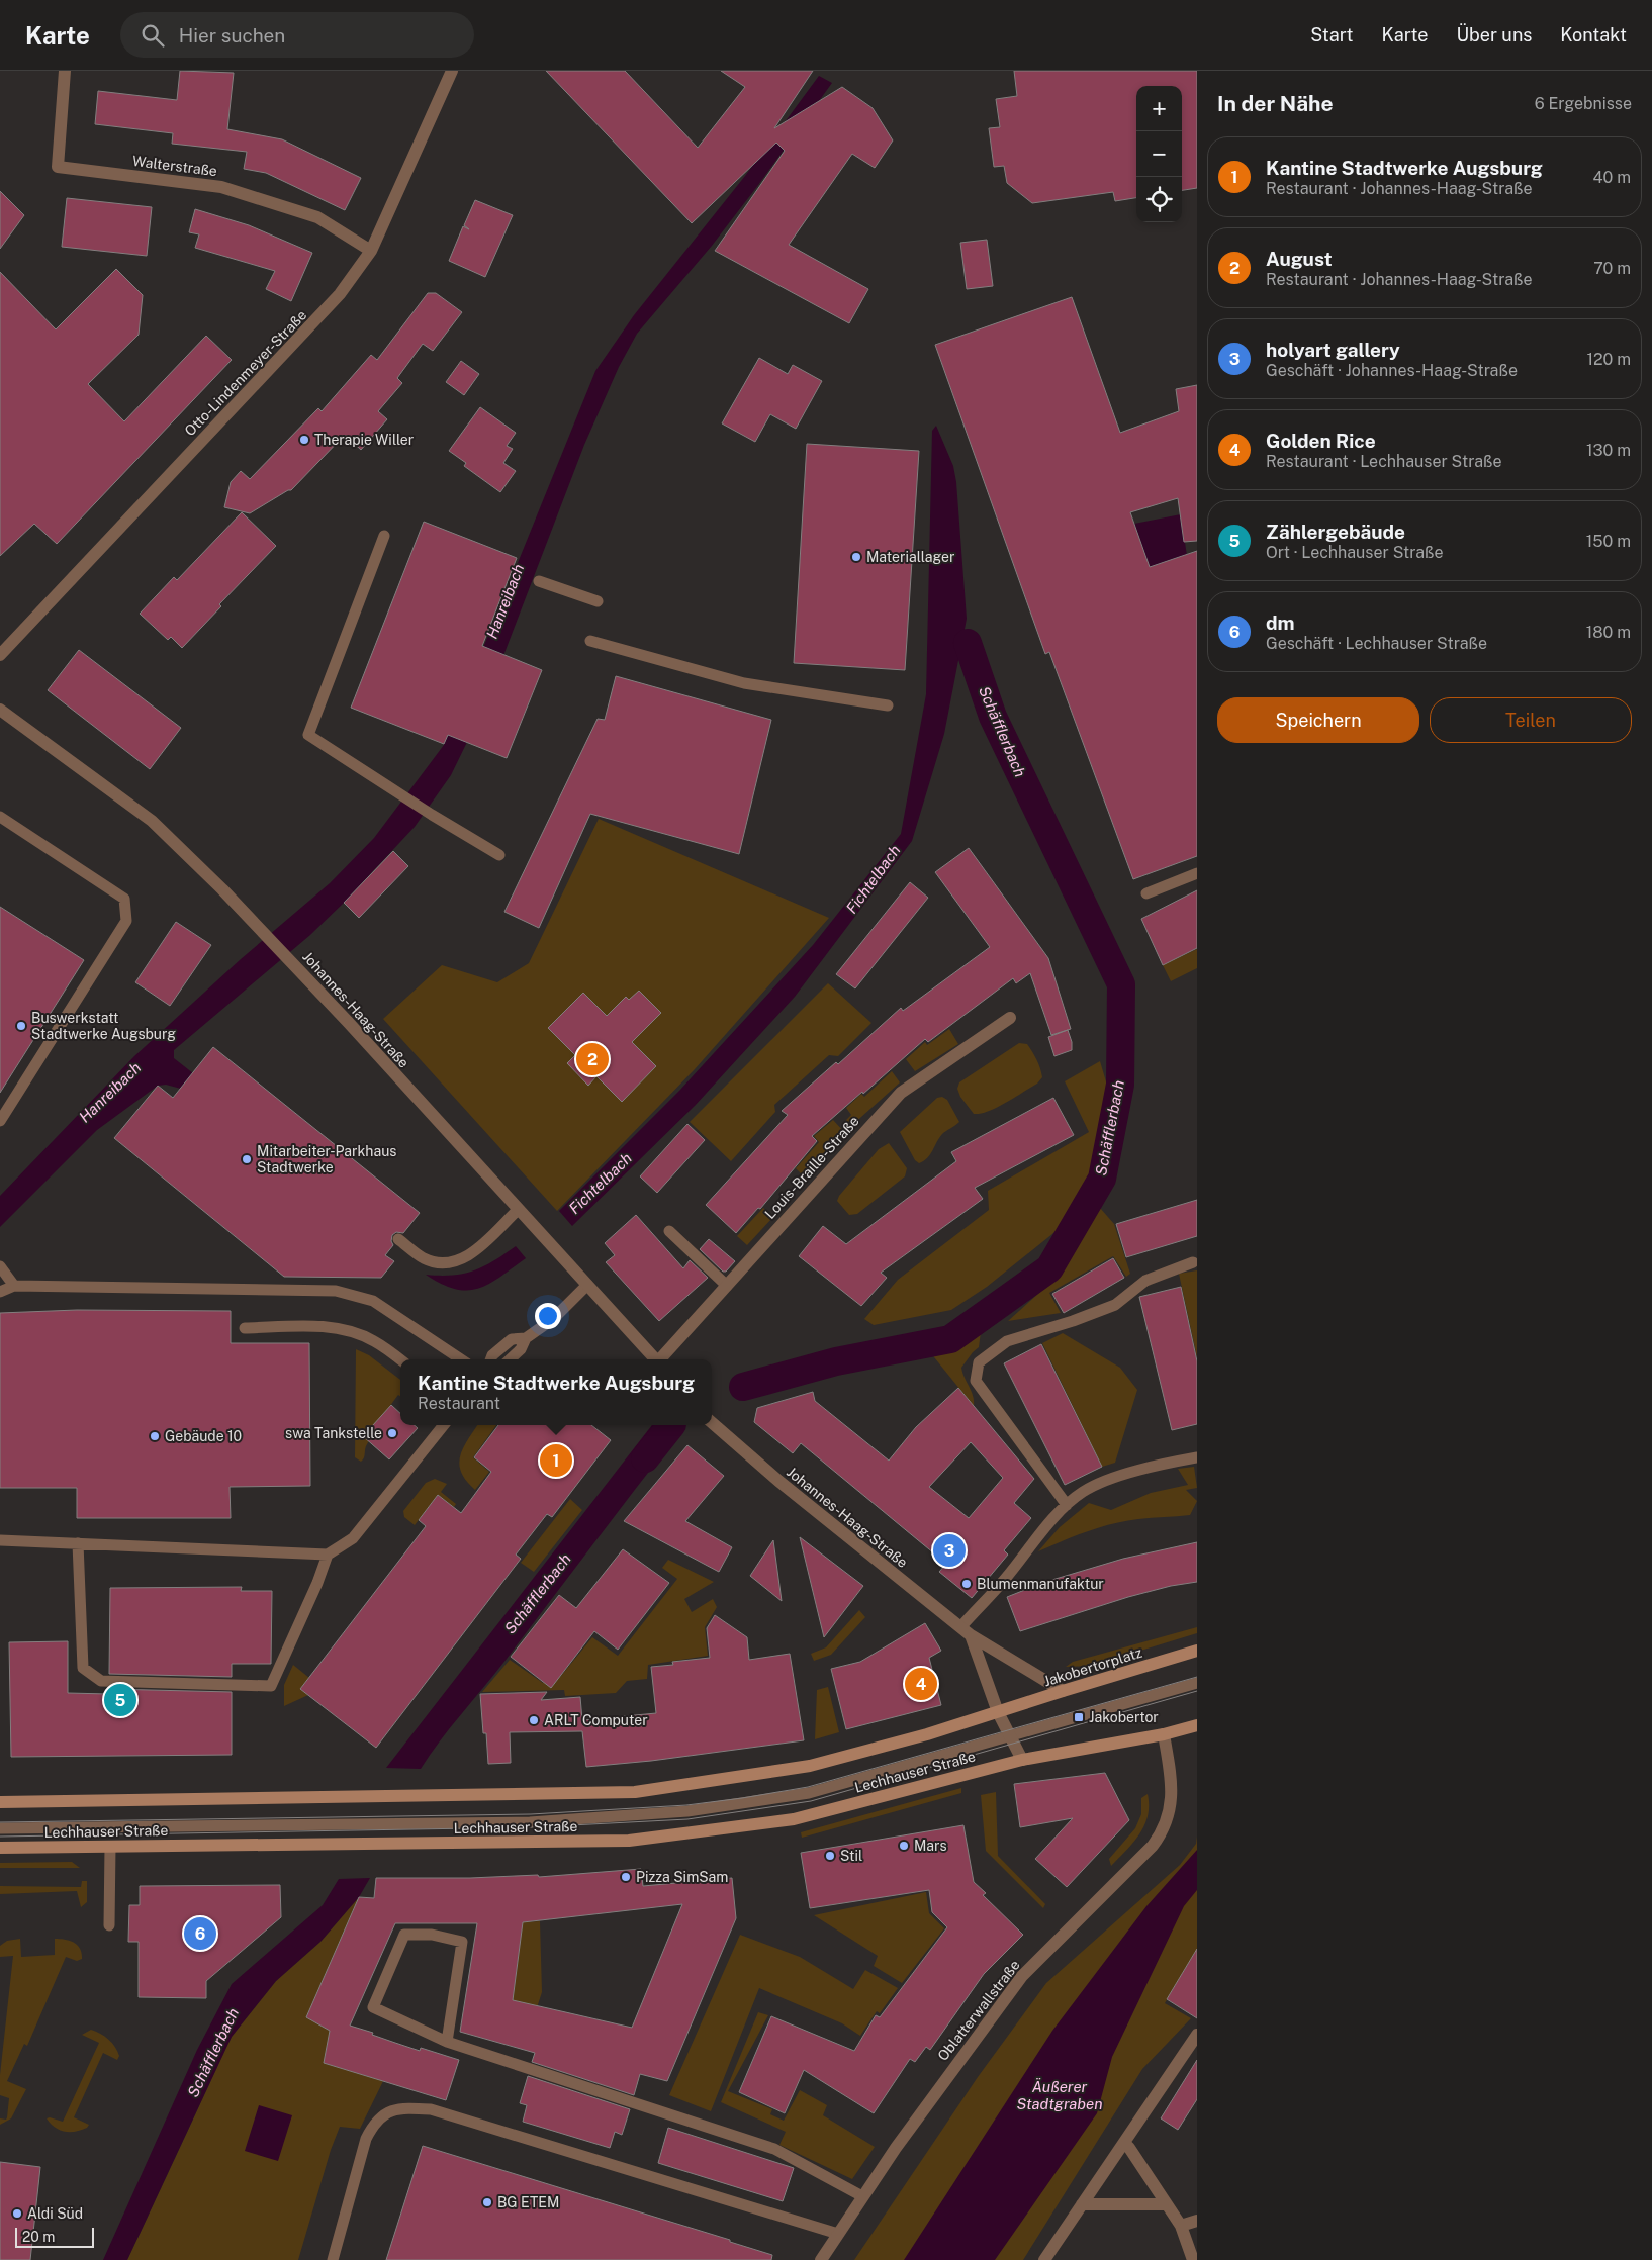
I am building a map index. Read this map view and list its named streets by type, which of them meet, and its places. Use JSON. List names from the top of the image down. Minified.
{"streets":{"street":["Walterstraße","Otto-Lindenmeyer-Straße","Johannes-Haag-Straße","Louis-Braille-Straße","Jakobertorplatz","Lechhauser Straße","Oblatterwallstraße"]},"crossings":[["Walterstraße","Otto-Lindenmeyer-Straße"],["Johannes-Haag-Straße","Jakobertorplatz"]],"water":["Hanreibach","Schäfflerbach","Fichtelbach","Äußerer Stadtgraben"],"places":{"other":["Therapie Willer","Materiallager","Buswerkstatt Stadtwerke Augsburg","Mitarbeiter-Parkhaus Stadtwerke","swa Tankstelle","Gebäude 10","Blumenmanufaktur","ARLT Computer","Mars","Stil","Pizza SimSam","BG ETEM","Aldi Süd"],"transit":["Jakobertor"]},"scale_bar":"20 m","page":{"header":"Karte","search":"Hier suchen","nav":["Start","Karte","Über uns","Kontakt"],"heading":["In der Nähe","6 Ergebnisse"],"map_buttons":["+","−"],"list":[{"mark":"1","name":"Kantine Stadtwerke Augsburg","note":"Restaurant · Johannes-Haag-Straße","value":"40 m"},{"mark":"2","name":"August","note":"Restaurant · Johannes-Haag-Straße","value":"70 m"},{"mark":"3","name":"holyart gallery","note":"Geschäft · Johannes-Haag-Straße","value":"120 m"},{"mark":"4","name":"Golden Rice","note":"Restaurant · Lechhauser Straße","value":"130 m"},{"mark":"5","name":"Zählergebäude","note":"Ort · Lechhauser Straße","value":"150 m"},{"mark":"6","name":"dm","note":"Geschäft · Lechhauser Straße","value":"180 m"}],"buttons":["Speichern","Teilen"],"pins":["2","1","3","4","5","6"],"popup":["Kantine Stadtwerke Augsburg","Restaurant"],"scale":"20 m"}}
